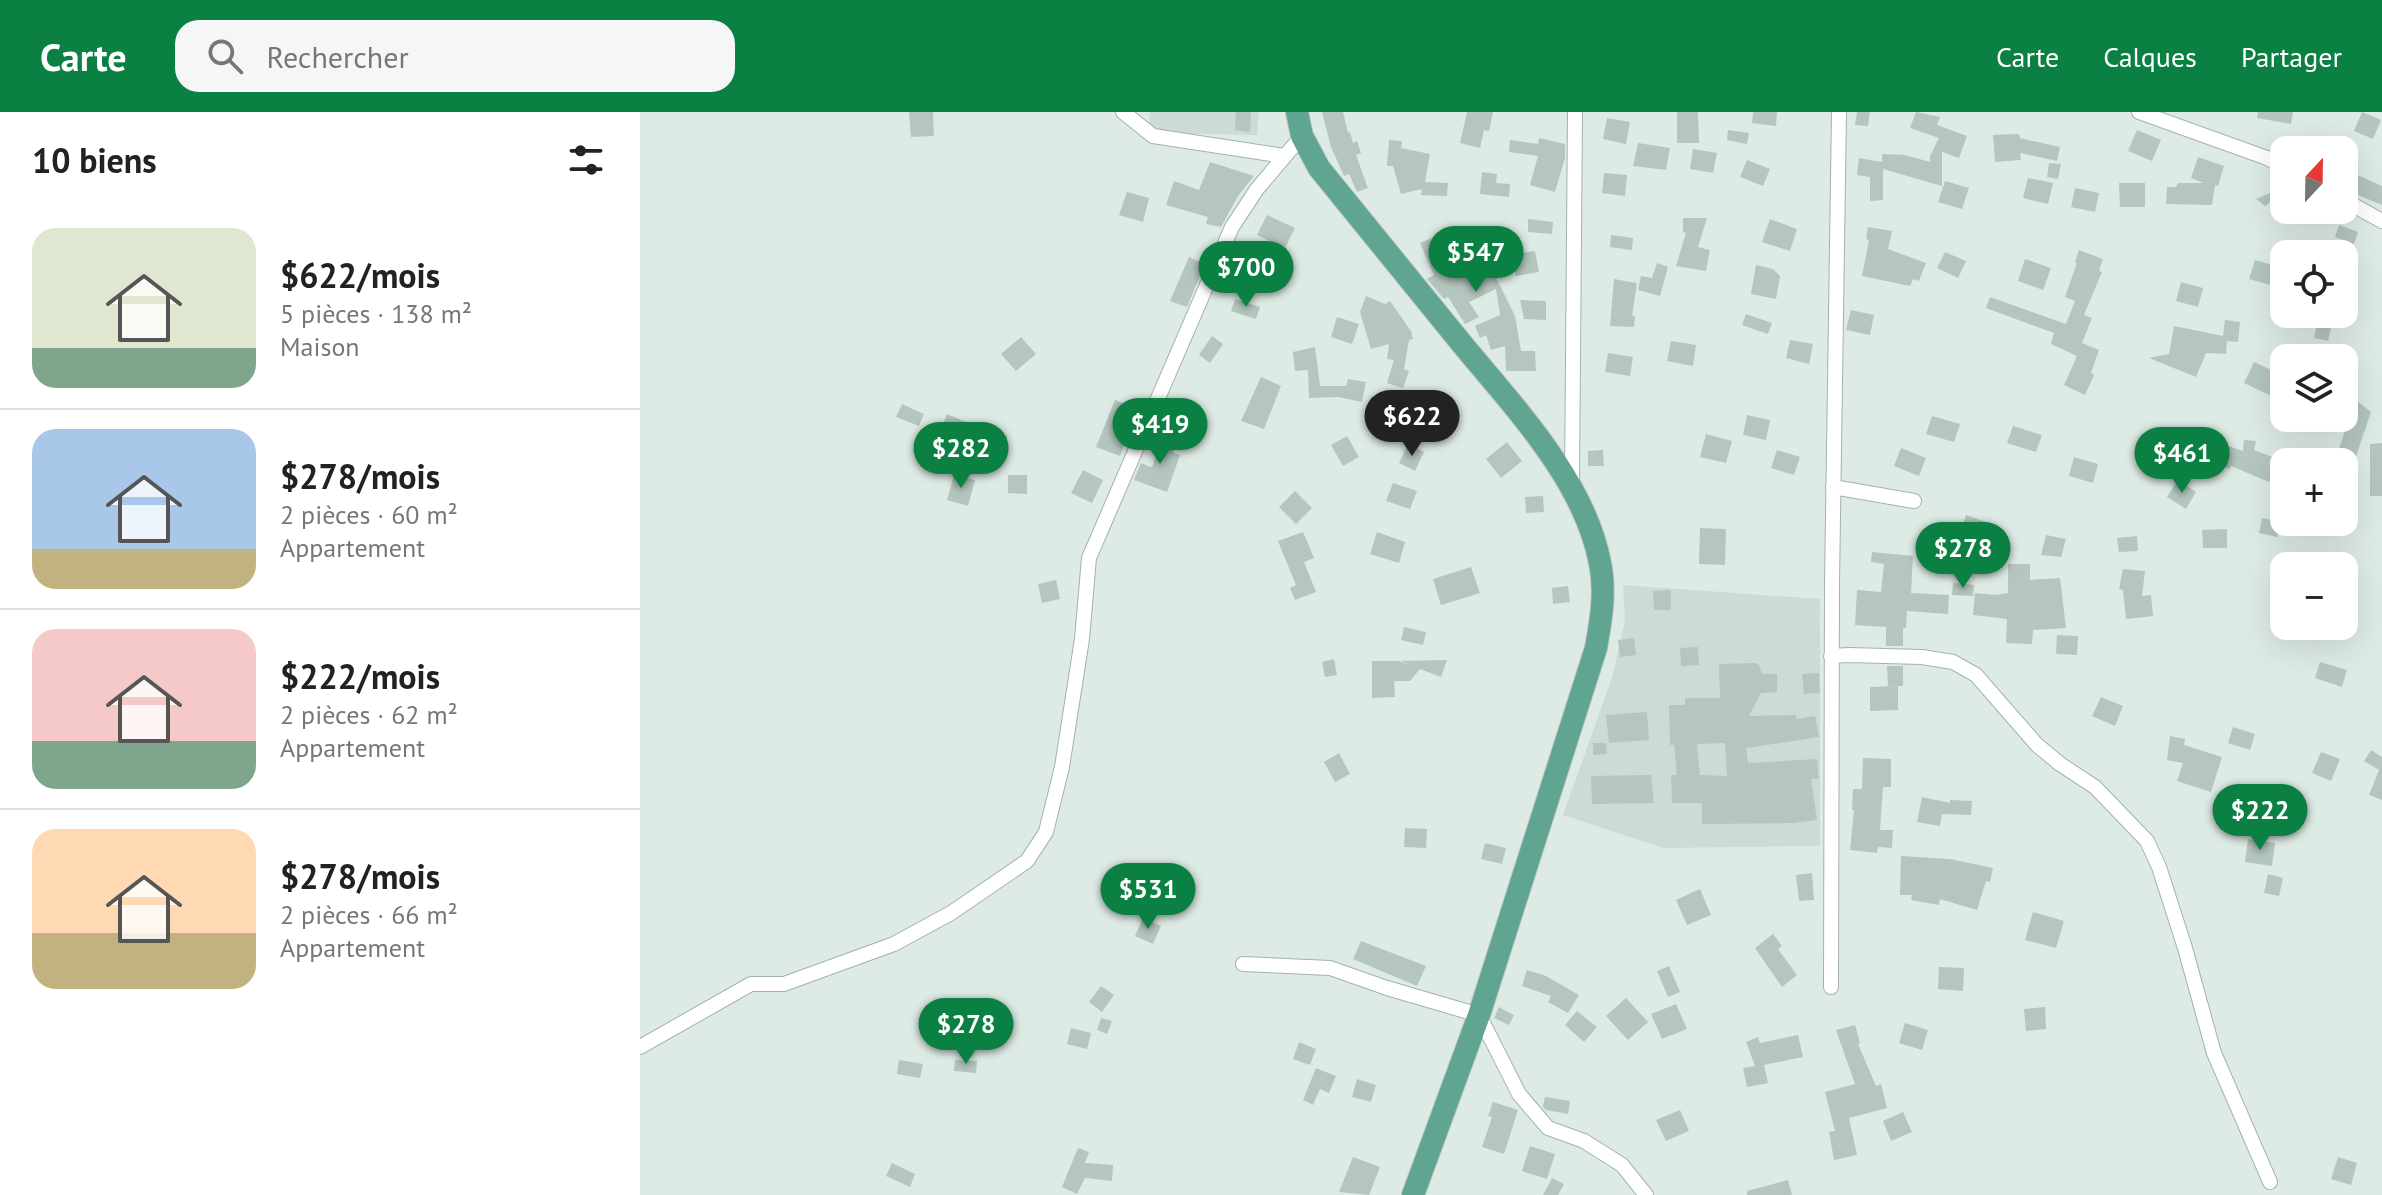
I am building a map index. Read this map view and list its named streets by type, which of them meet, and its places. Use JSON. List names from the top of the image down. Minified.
{"north":"top","page":{"header":"Carte","search":"Rechercher","nav":["Carte","Calques","Partager"],"heading":"10 biens","map_buttons":["+","−"],"list":[{"name":"$622/mois","note":"5 pièces · 138 m² · Maison"},{"name":"$278/mois","note":"2 pièces · 60 m² · Appartement"},{"name":"$222/mois","note":"2 pièces · 62 m² · Appartement"},{"name":"$278/mois","note":"2 pièces · 66 m² · Appartement"}],"price":["$547","$700","$622","$419","$282","$461","$278","$222","$531","$278"]}}
